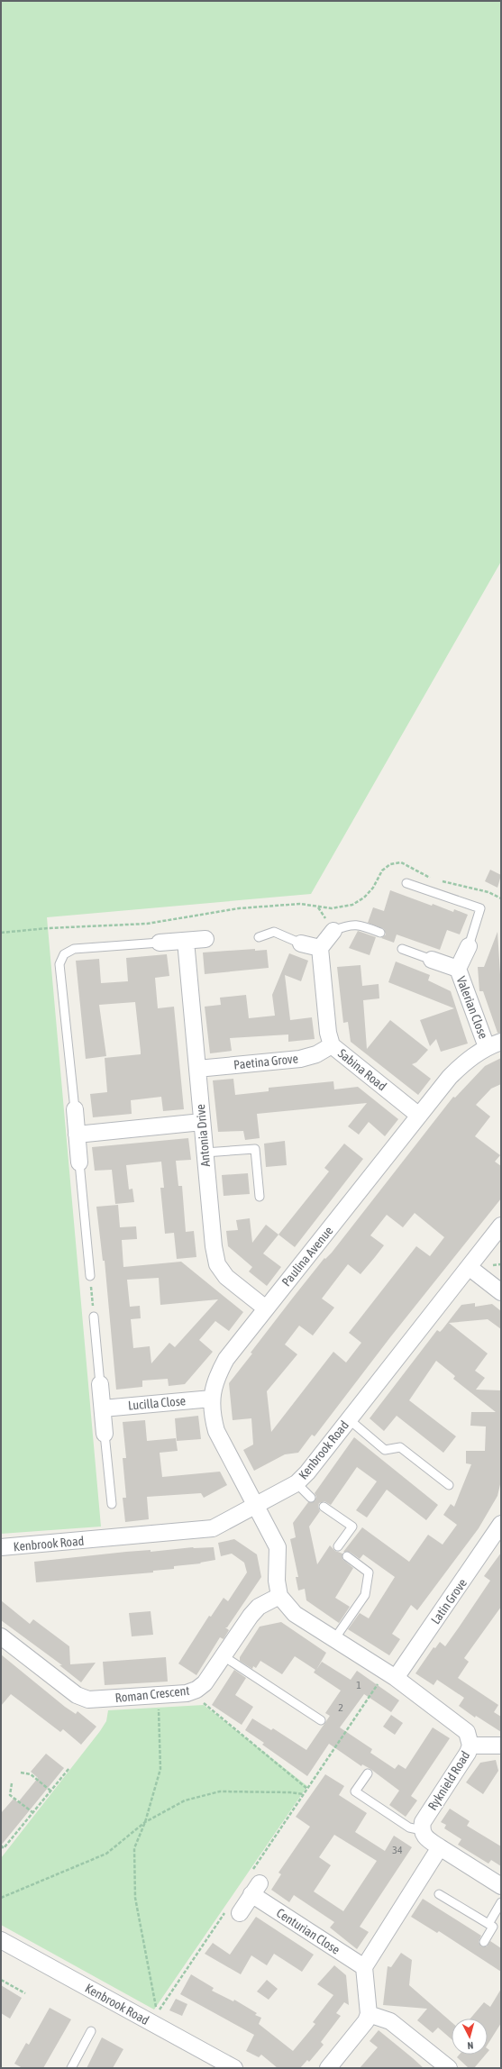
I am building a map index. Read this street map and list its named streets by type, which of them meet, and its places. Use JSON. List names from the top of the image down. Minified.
{"streets":{"street":["Valerian Close","Paetina Grove","Sabina Road","Antonia Drive","Paulina Avenue","Lucilla Close","Kenbrook Road","Latin Grove","Roman Crescent","Ryknield Road","Centurian Close"]},"crossings":[["Valerian Close","Paulina Avenue"],["Paetina Grove","Sabina Road"],["Paetina Grove","Antonia Drive"],["Sabina Road","Paulina Avenue"],["Antonia Drive","Paulina Avenue"],["Paulina Avenue","Lucilla Close"],["Paulina Avenue","Kenbrook Road"],["Latin Grove","Ryknield Road"],["Roman Crescent","Ryknield Road"]],"house_numbers":["1","2","34"],"north":"bottom"}
